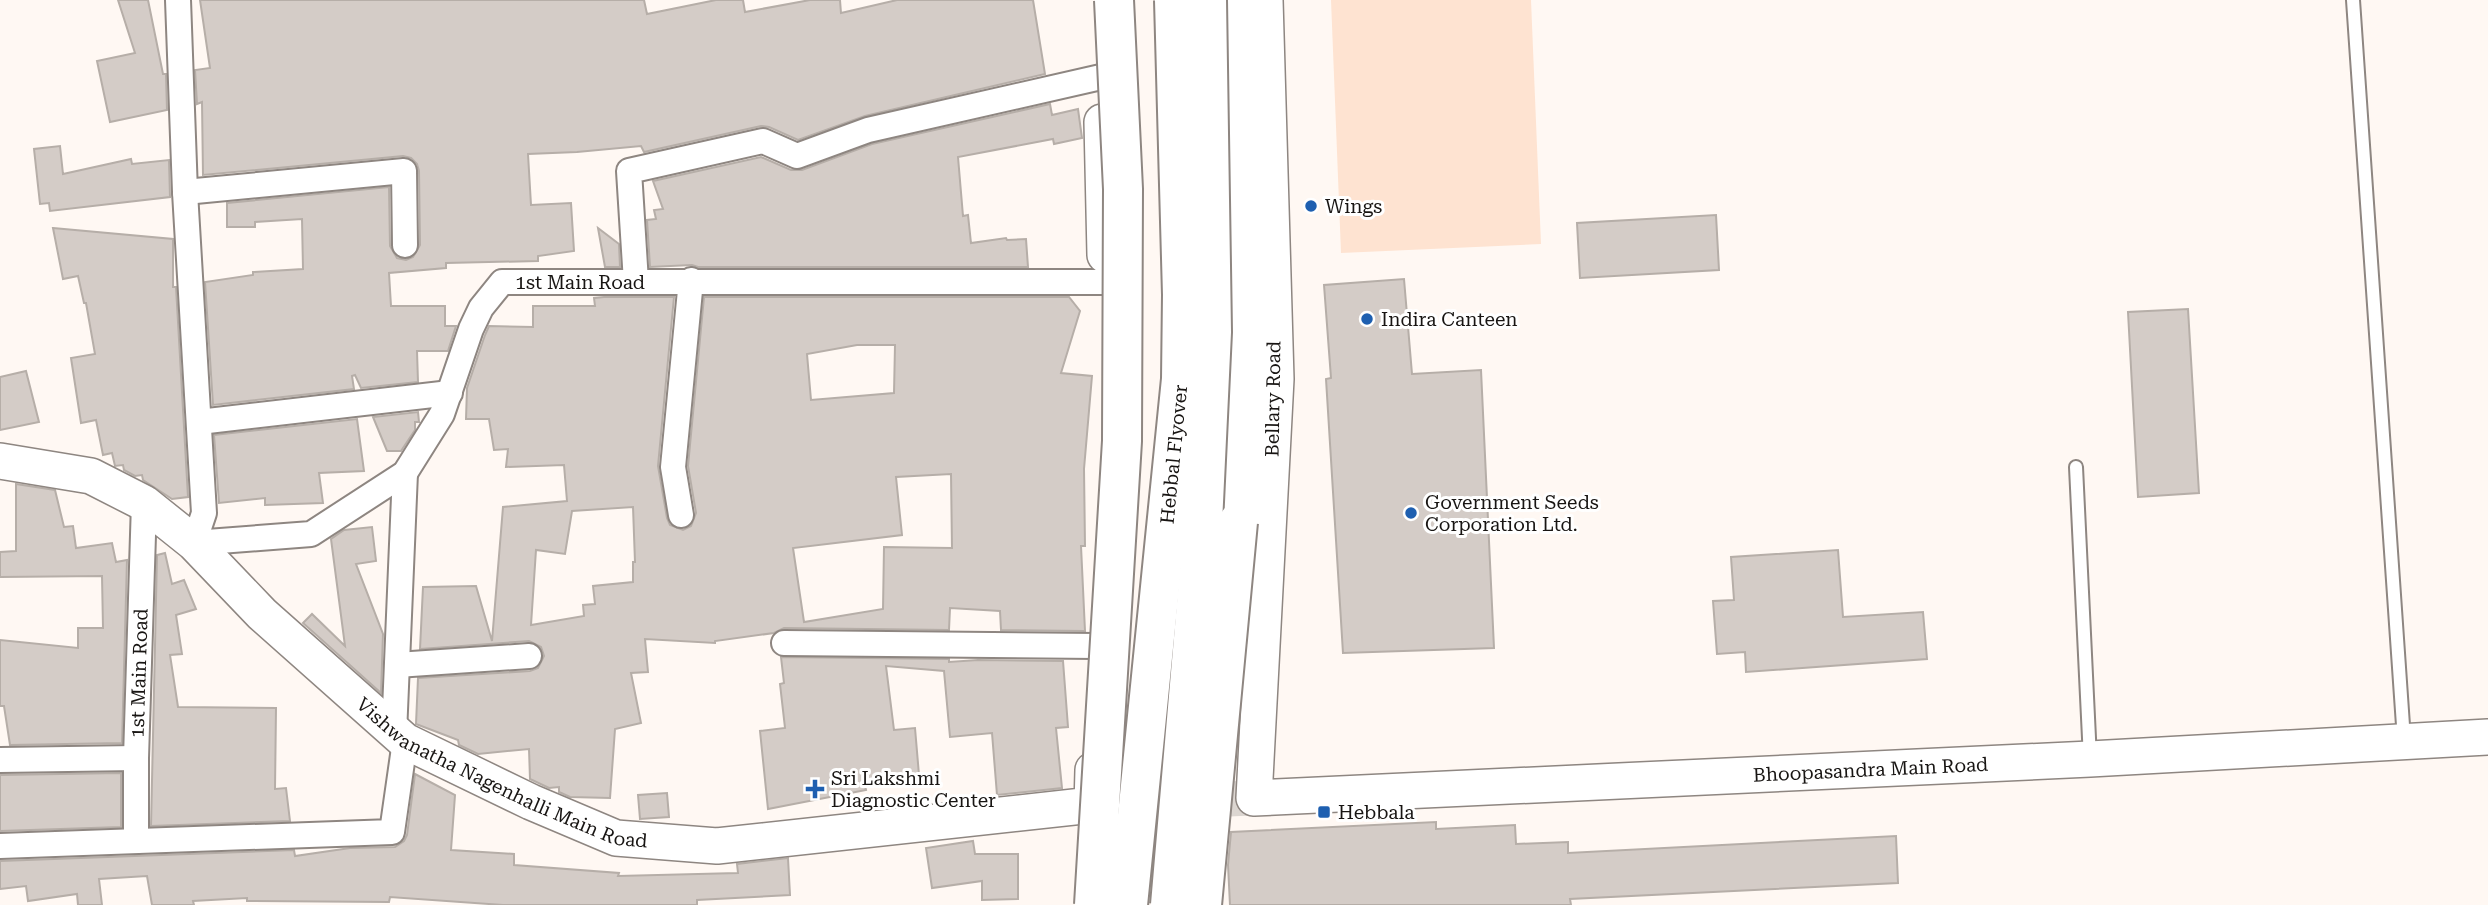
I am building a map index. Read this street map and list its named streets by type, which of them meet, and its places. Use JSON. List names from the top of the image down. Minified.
{"streets":{"highway":["Hebbal Flyover"],"street":["1st Main Road","Bellary Road","Vishwanatha Nagenhalli Main Road","Bhoopasandra Main Road"]},"crossings":[["1st Main Road","Vishwanatha Nagenhalli Main Road"],["Bellary Road","Bhoopasandra Main Road"]],"places":{"other":["Wings","Indira Canteen","Government Seeds Corporation Ltd."],"health":["Sri Lakshmi Diagnostic Center"],"transit":["Hebbala"]}}
